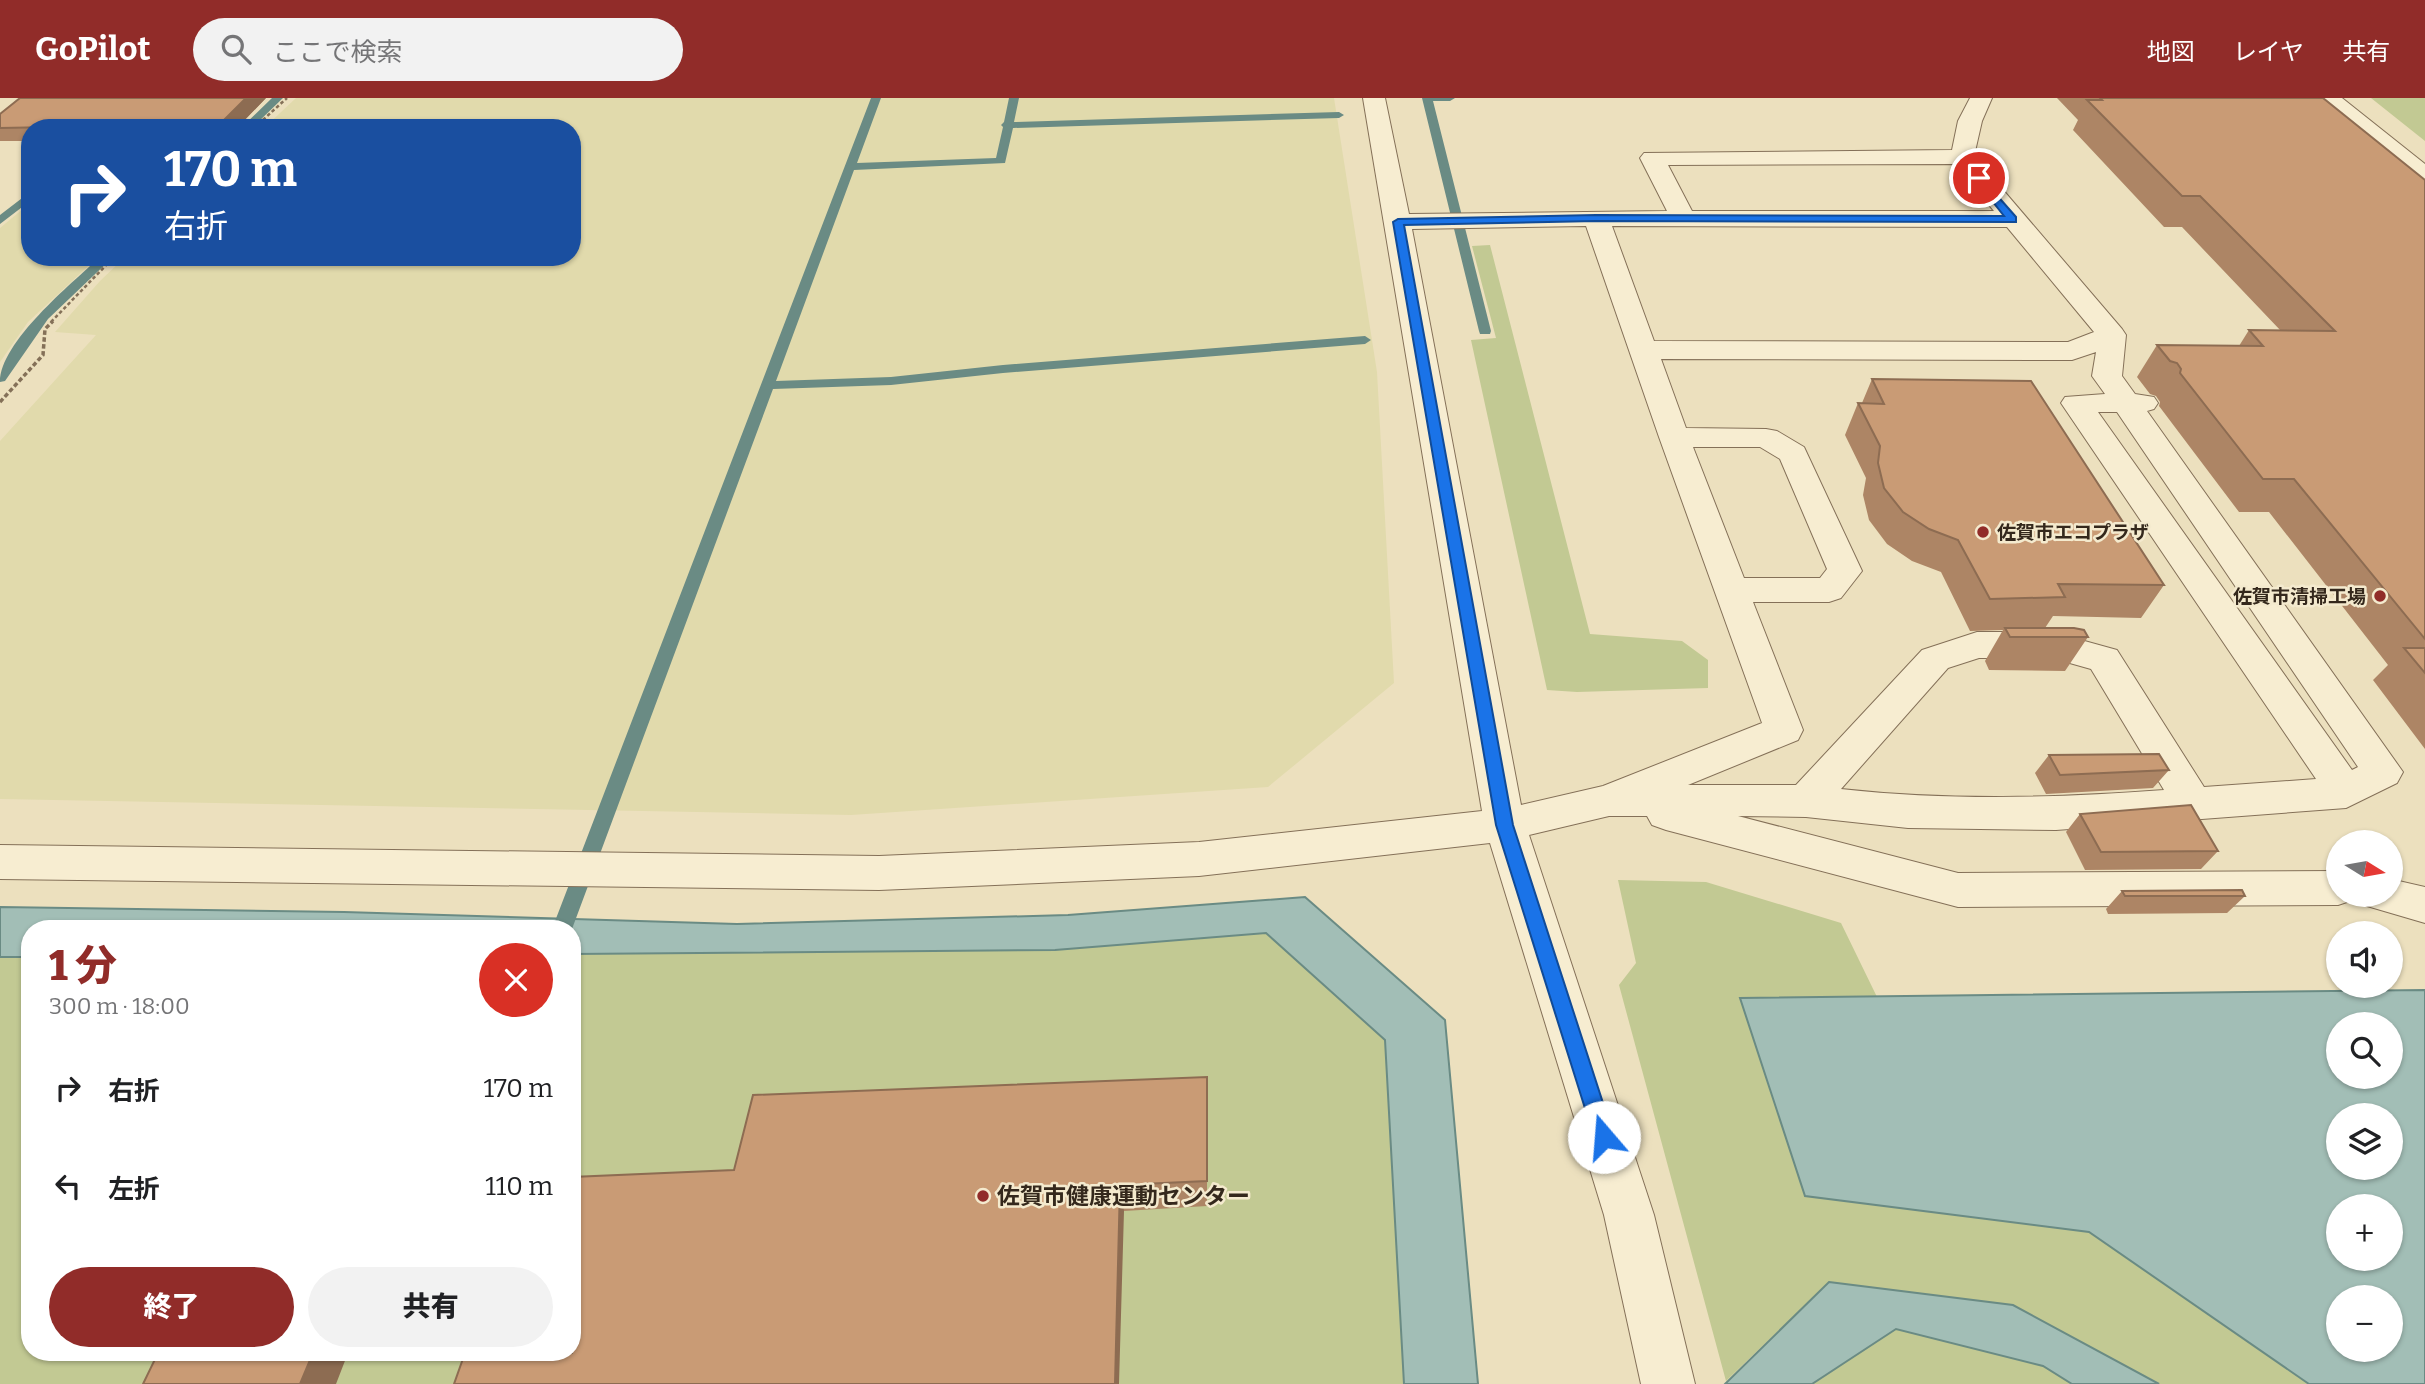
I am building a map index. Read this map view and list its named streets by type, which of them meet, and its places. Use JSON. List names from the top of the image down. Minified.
{"places":["佐賀市エコプラザ","佐賀市清掃工場","佐賀市健康運動センター"],"north":"right","page":{"header":"GoPilot","search":"ここで検索","nav":["地図","レイヤ","共有"],"turn":["170 m","右折"],"map_buttons":["+","−"],"heading":["1 分","300 m · 18:00"],"list":[{"name":"右折","value":"170 m"},{"name":"左折","value":"110 m"}],"buttons":["終了","共有"]}}
